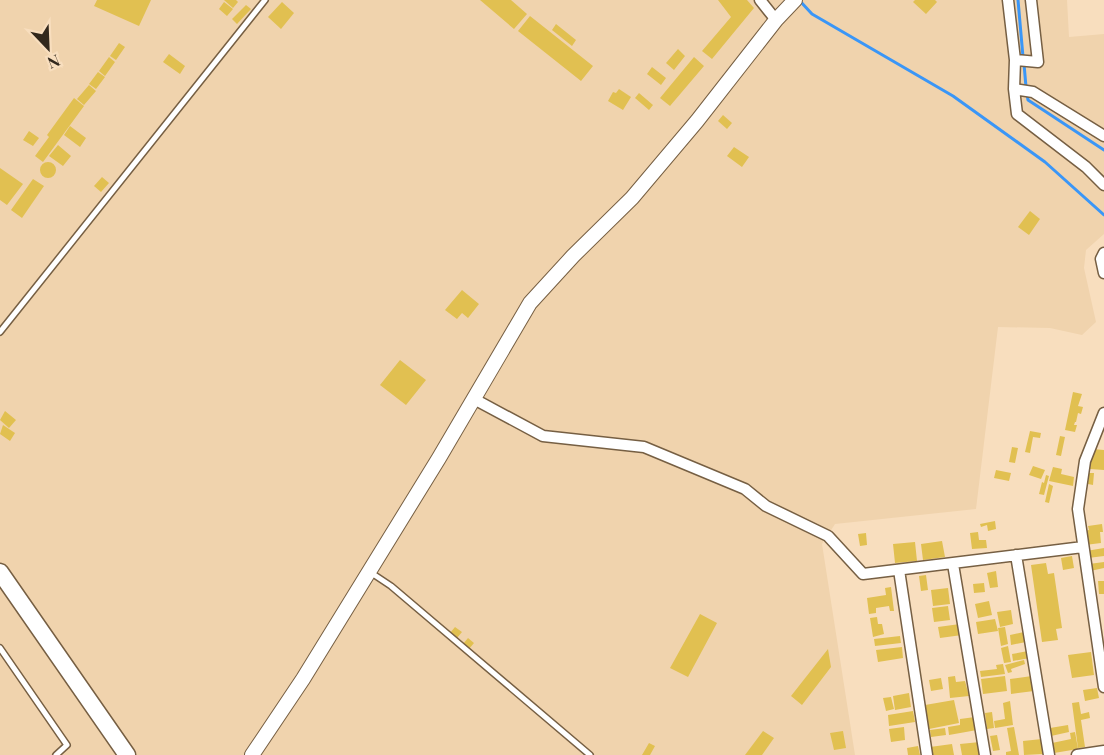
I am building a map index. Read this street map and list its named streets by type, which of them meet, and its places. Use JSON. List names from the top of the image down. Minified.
{"north":"bottom right"}
